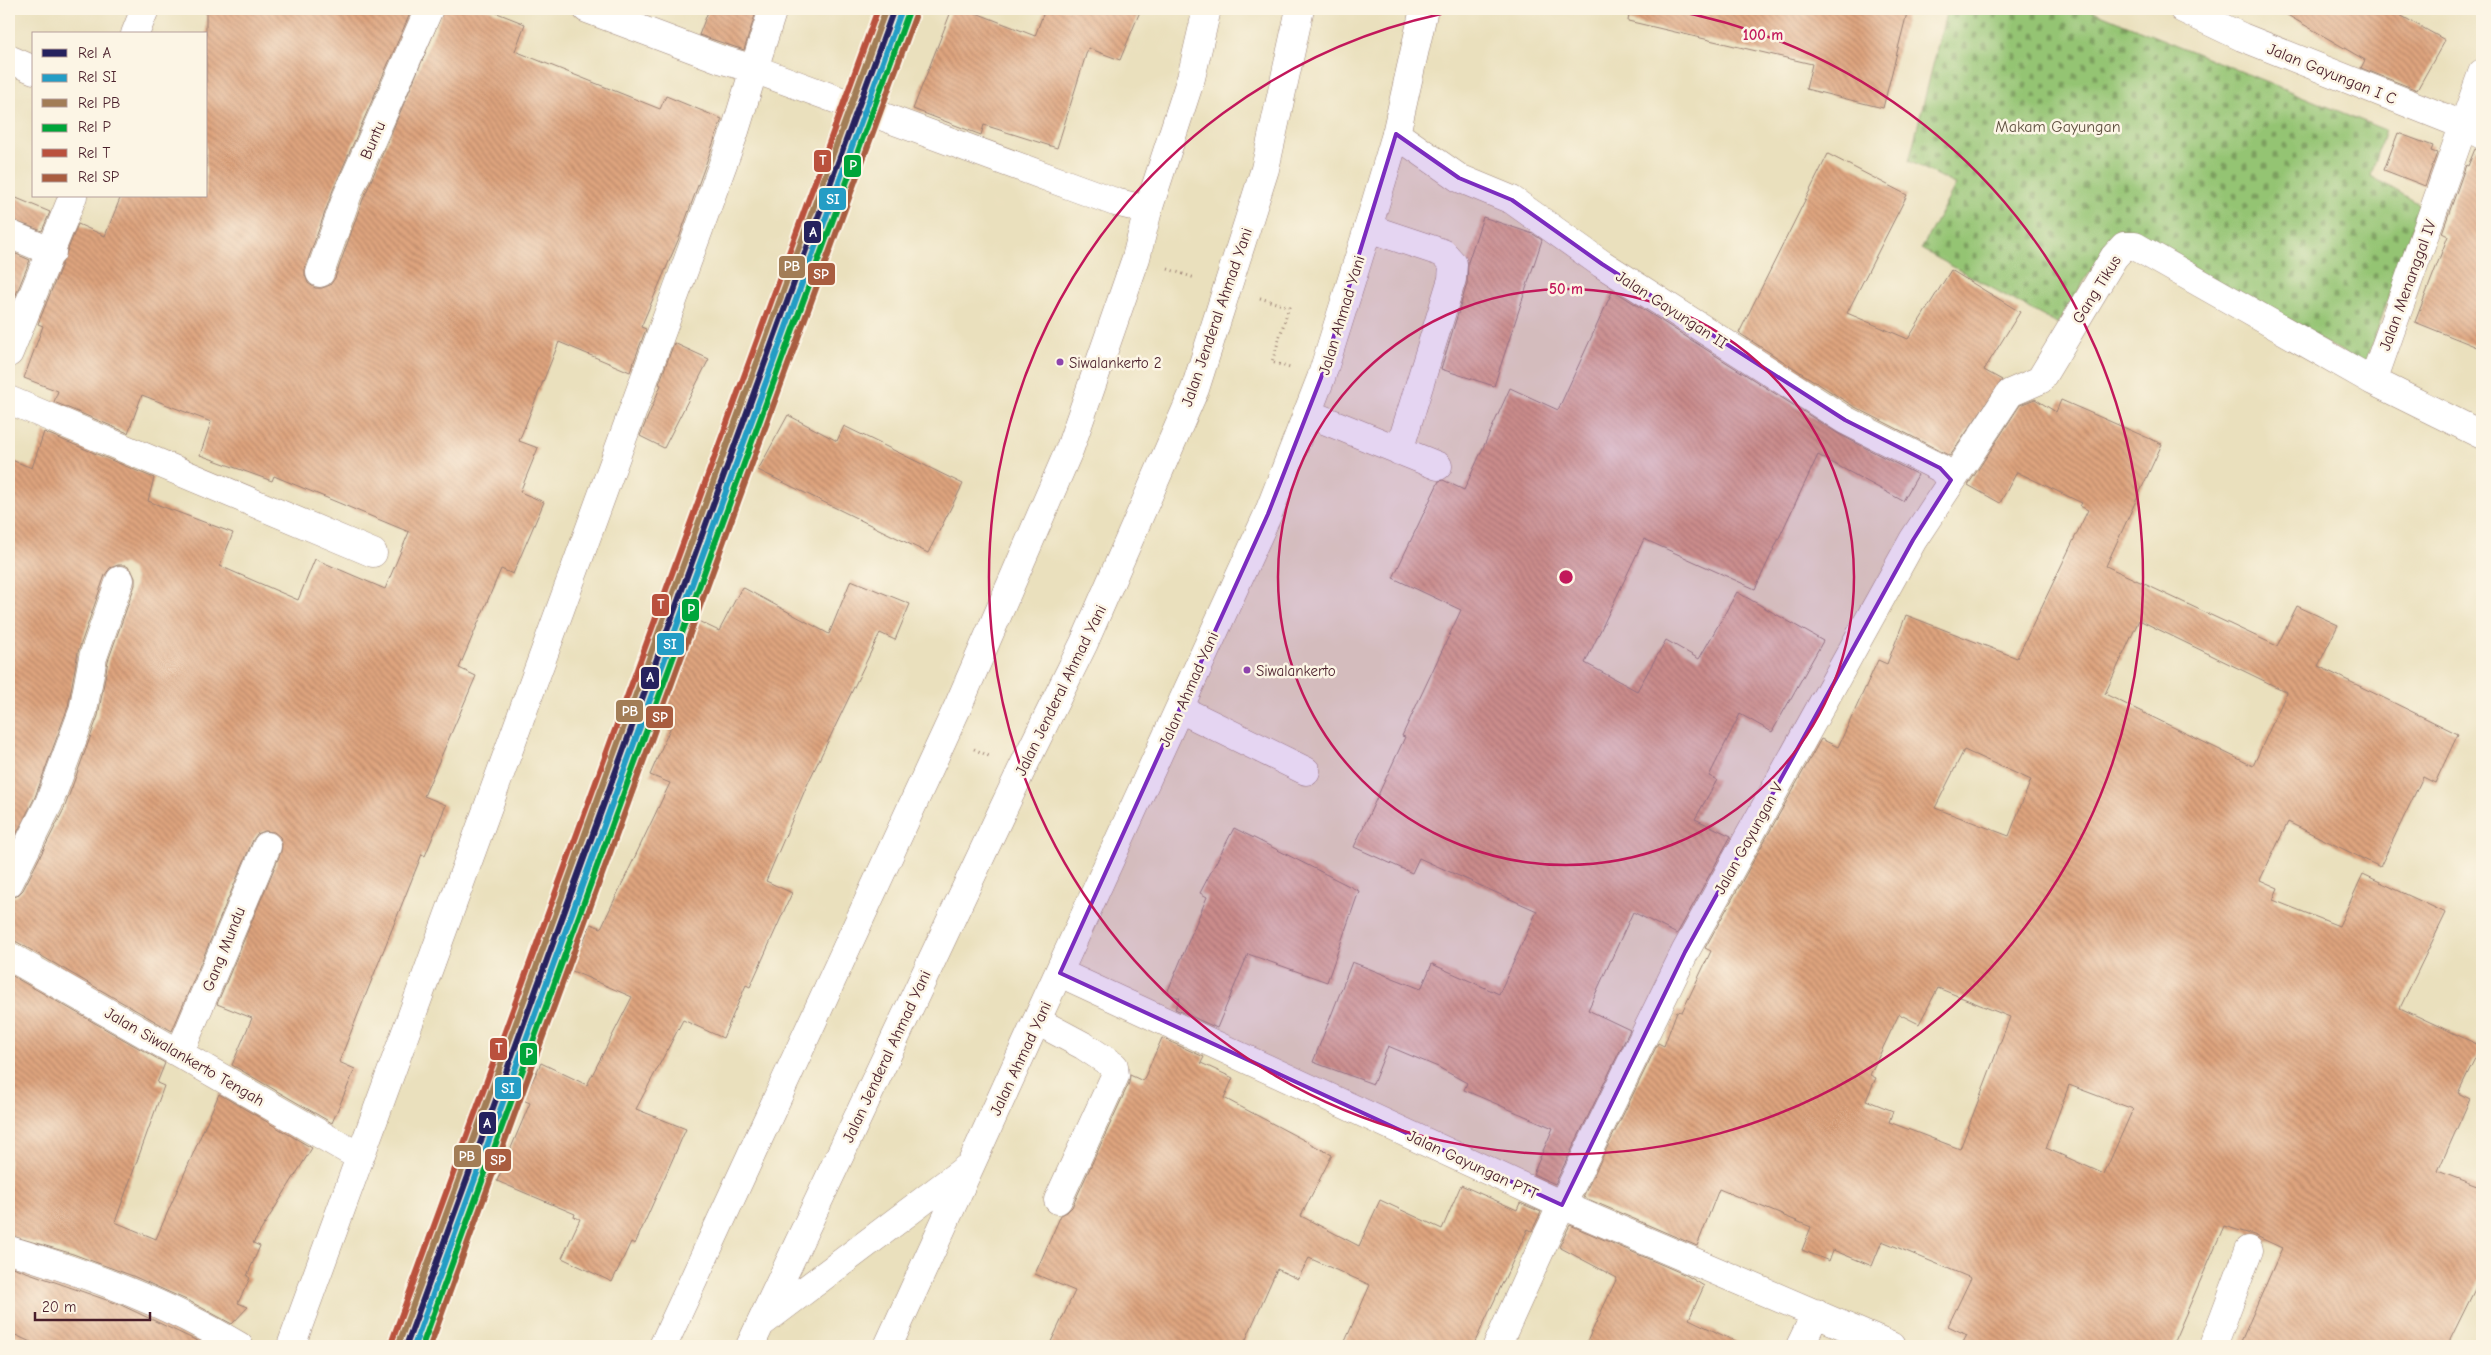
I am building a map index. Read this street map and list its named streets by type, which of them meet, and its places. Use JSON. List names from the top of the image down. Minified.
{"streets":{"main road":["Jalan Gayungan I C","Buntu","Jalan Menanggal IV","Gang Tikus","Jalan Gayungan II","Jalan Ahmad Yani","Jalan Jenderal Ahmad Yani","Jalan Gayungan V","Gang Mundu","Jalan Siwalankerto Tengah","Jalan Gayungan PTT"]},"crossings":[["Jalan Gayungan I C","Jalan Menanggal IV"],["Jalan Menanggal IV","Gang Tikus"],["Gang Tikus","Jalan Gayungan II"],["Gang Tikus","Jalan Gayungan V"],["Jalan Gayungan II","Jalan Ahmad Yani"],["Jalan Gayungan II","Jalan Gayungan V"],["Jalan Ahmad Yani","Jalan Gayungan PTT"],["Jalan Gayungan V","Jalan Gayungan PTT"],["Gang Mundu","Jalan Siwalankerto Tengah"]],"parks":["Makam Gayungan"],"places":["Siwalankerto 2","Siwalankerto"],"lines":["rail line A","rail line PB","rail line T","rail line SI","rail line P","rail line SP"],"legend":["Rel A","Rel SI","Rel PB","Rel P","Rel T","Rel SP"],"scale_bar":"20 m","rings":["100 m","50 m"]}
